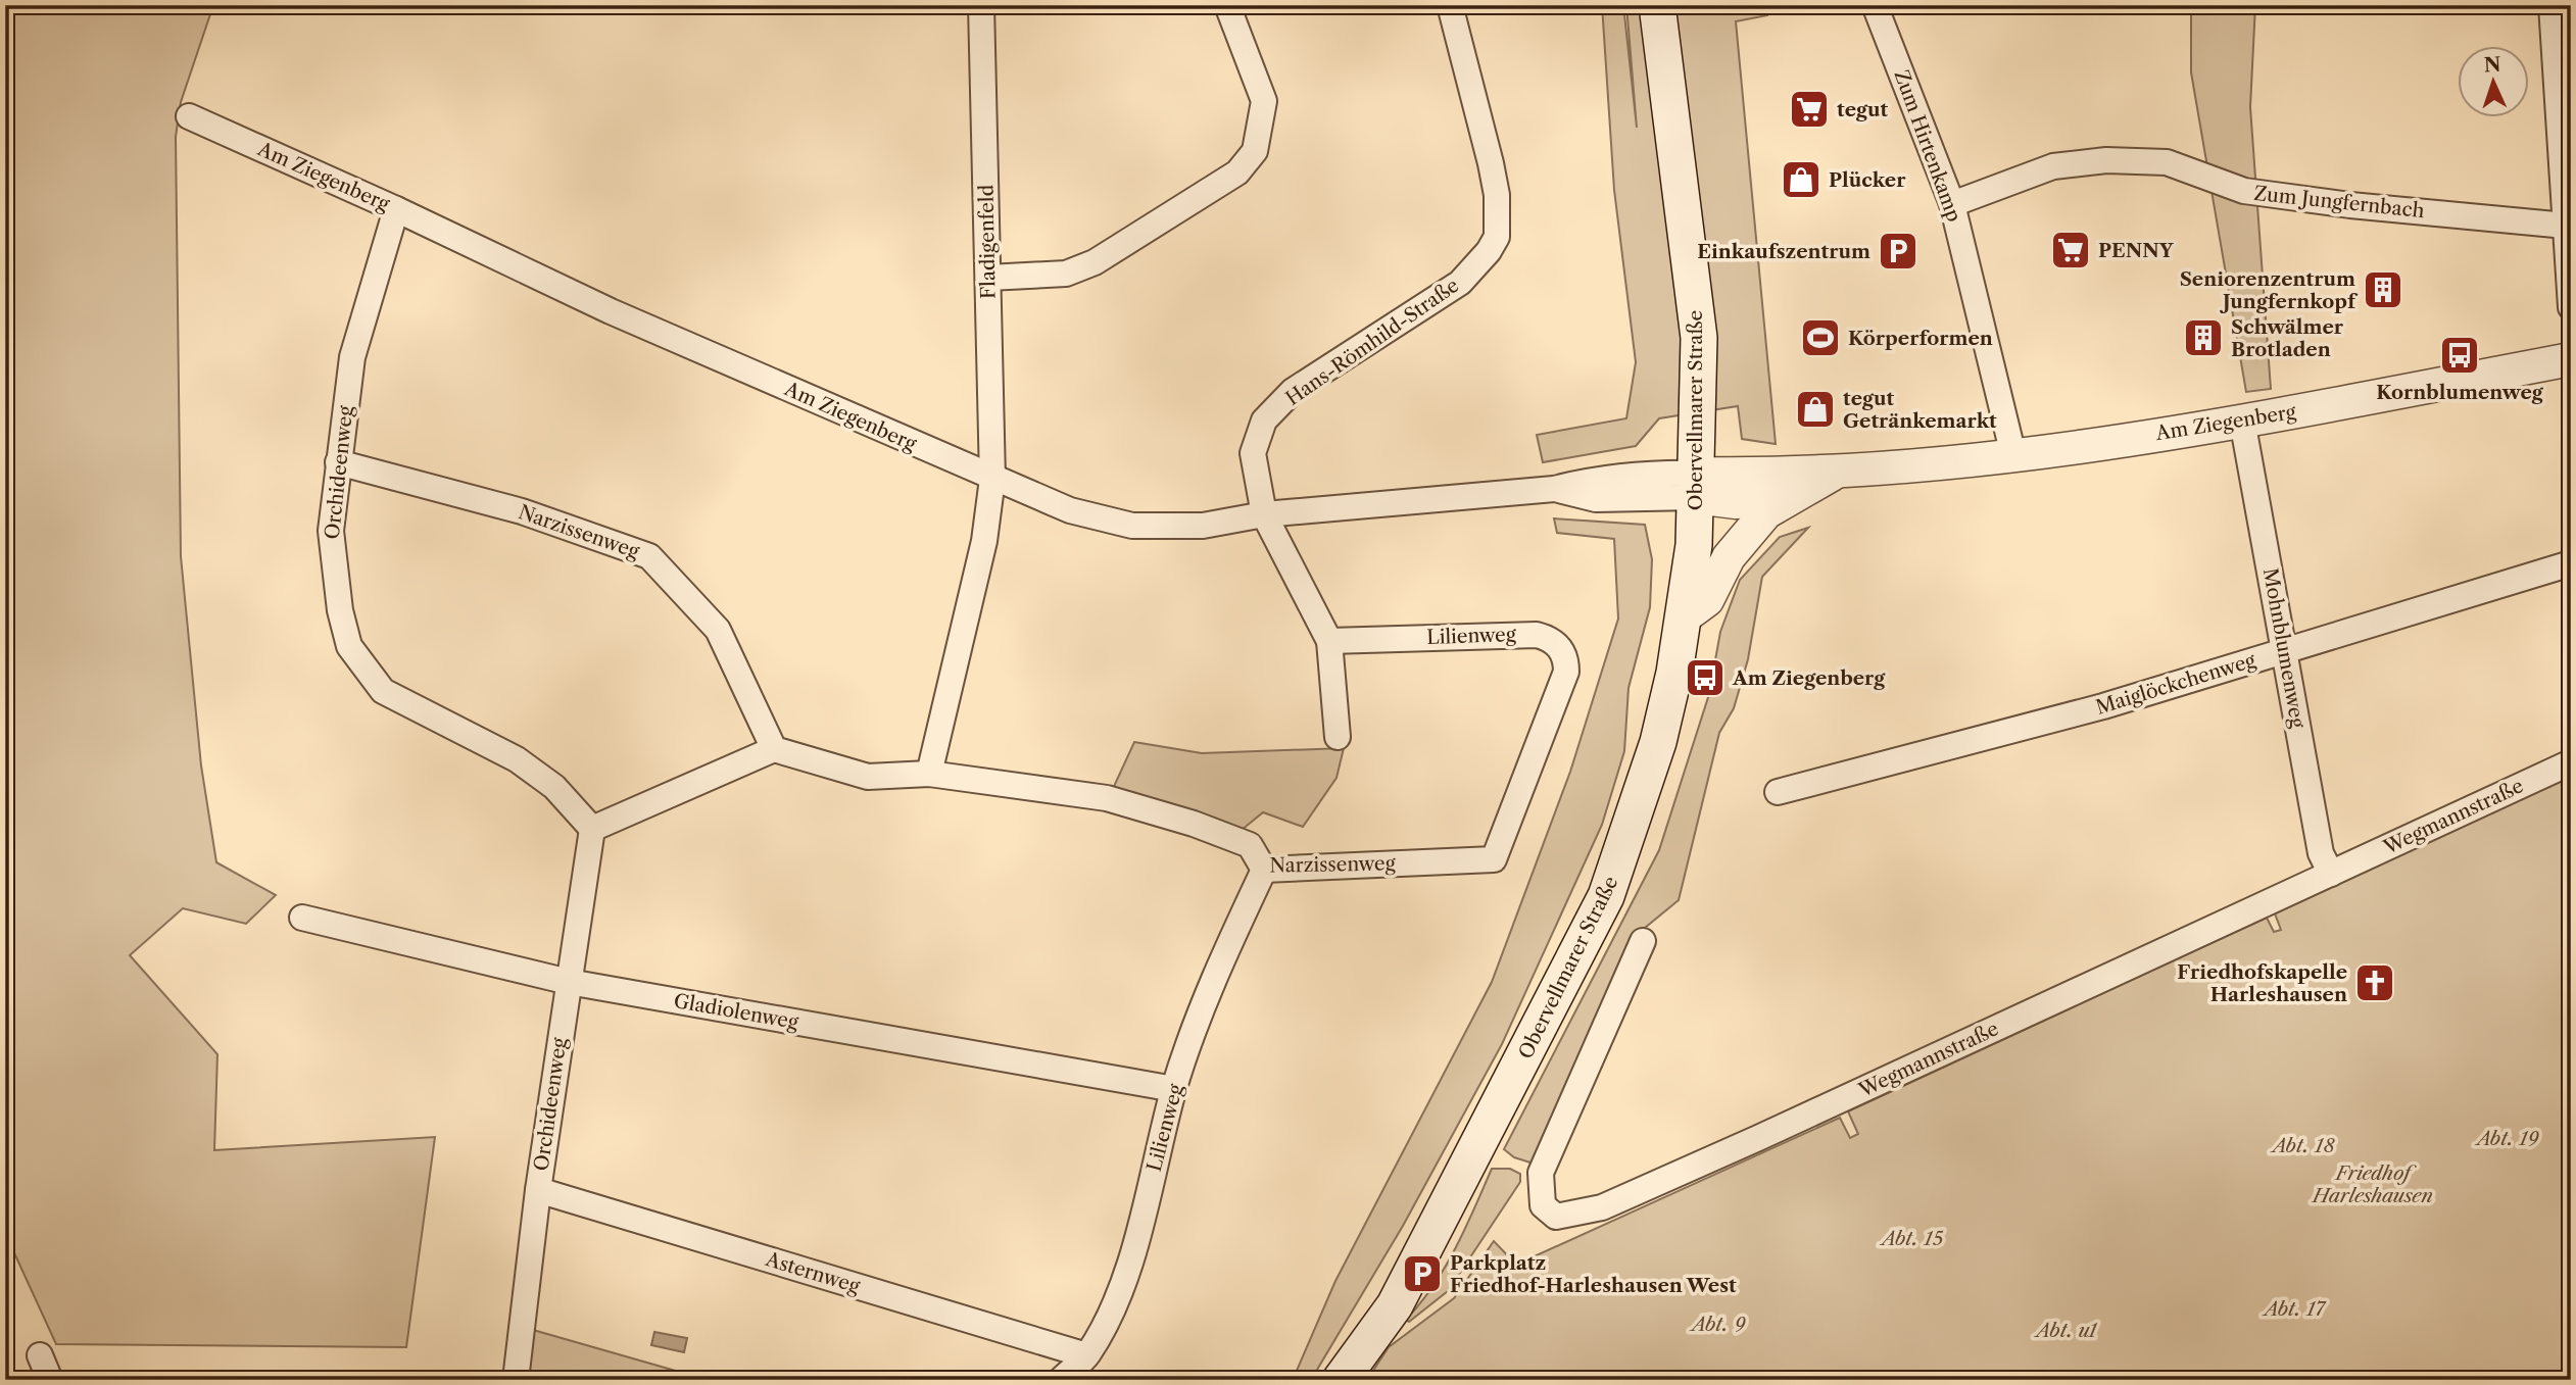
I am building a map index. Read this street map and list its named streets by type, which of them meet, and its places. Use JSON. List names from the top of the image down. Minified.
{"streets":{"main road":["Obervellmarer Straße"],"street":["Zum Hirtenkamp","Am Ziegenberg","Zum Jungfernbach","Fladigenfeld","Hans-Römhild-Straße","Orchideenweg","Narzissenweg","Lilienweg","Mohnblumenweg","Maiglöckchenweg","Wegmannstraße","Gladiolenweg","Asternweg"]},"crossings":[["Zum Hirtenkamp","Am Ziegenberg"],["Zum Hirtenkamp","Zum Jungfernbach"],["Am Ziegenberg","Fladigenfeld"],["Am Ziegenberg","Hans-Römhild-Straße"],["Am Ziegenberg","Obervellmarer Straße"],["Am Ziegenberg","Orchideenweg"],["Am Ziegenberg","Mohnblumenweg"],["Orchideenweg","Narzissenweg"],["Orchideenweg","Gladiolenweg"],["Orchideenweg","Asternweg"],["Narzissenweg","Lilienweg"],["Lilienweg","Gladiolenweg"],["Lilienweg","Asternweg"],["Mohnblumenweg","Maiglöckchenweg"],["Mohnblumenweg","Wegmannstraße"]],"parks":["Abt. 19","Abt. 18","Friedhof Harleshausen","Abt. 15","Abt. 17","Abt. 9","Abt. u1"],"places":{"supermarket":["tegut","PENNY"],"shop":["Plücker","tegut Getränkemarkt"],"parking":["Einkaufszentrum","Parkplatz Friedhof-Harleshausen West"],"building":["Seniorenzentrum Jungfernkopf","Schwälmer Brotladen"],"sports":["Körperformen"],"bus stop":["Kornblumenweg","Am Ziegenberg"],"church":["Friedhofskapelle Harleshausen"]},"north":"top"}
